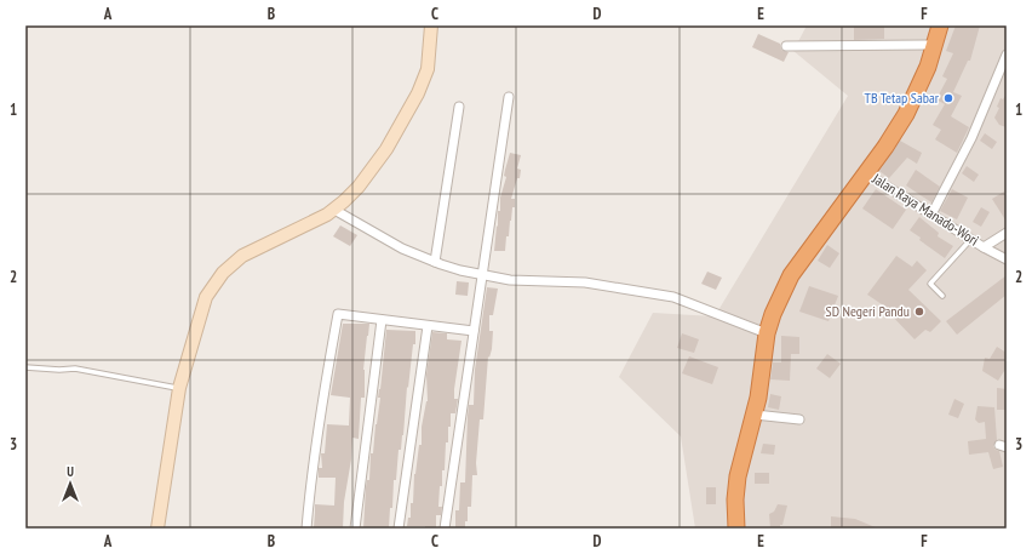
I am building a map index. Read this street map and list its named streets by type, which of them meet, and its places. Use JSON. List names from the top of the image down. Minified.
{"streets":{"street":["Jalan Raya Manado-Wori"]},"places":["TB Tetap Sabar","SD Negeri Pandu"],"north":"top","grid":{"columns":["A","B","C","D","E","F"],"rows":["1","2","3"]}}
